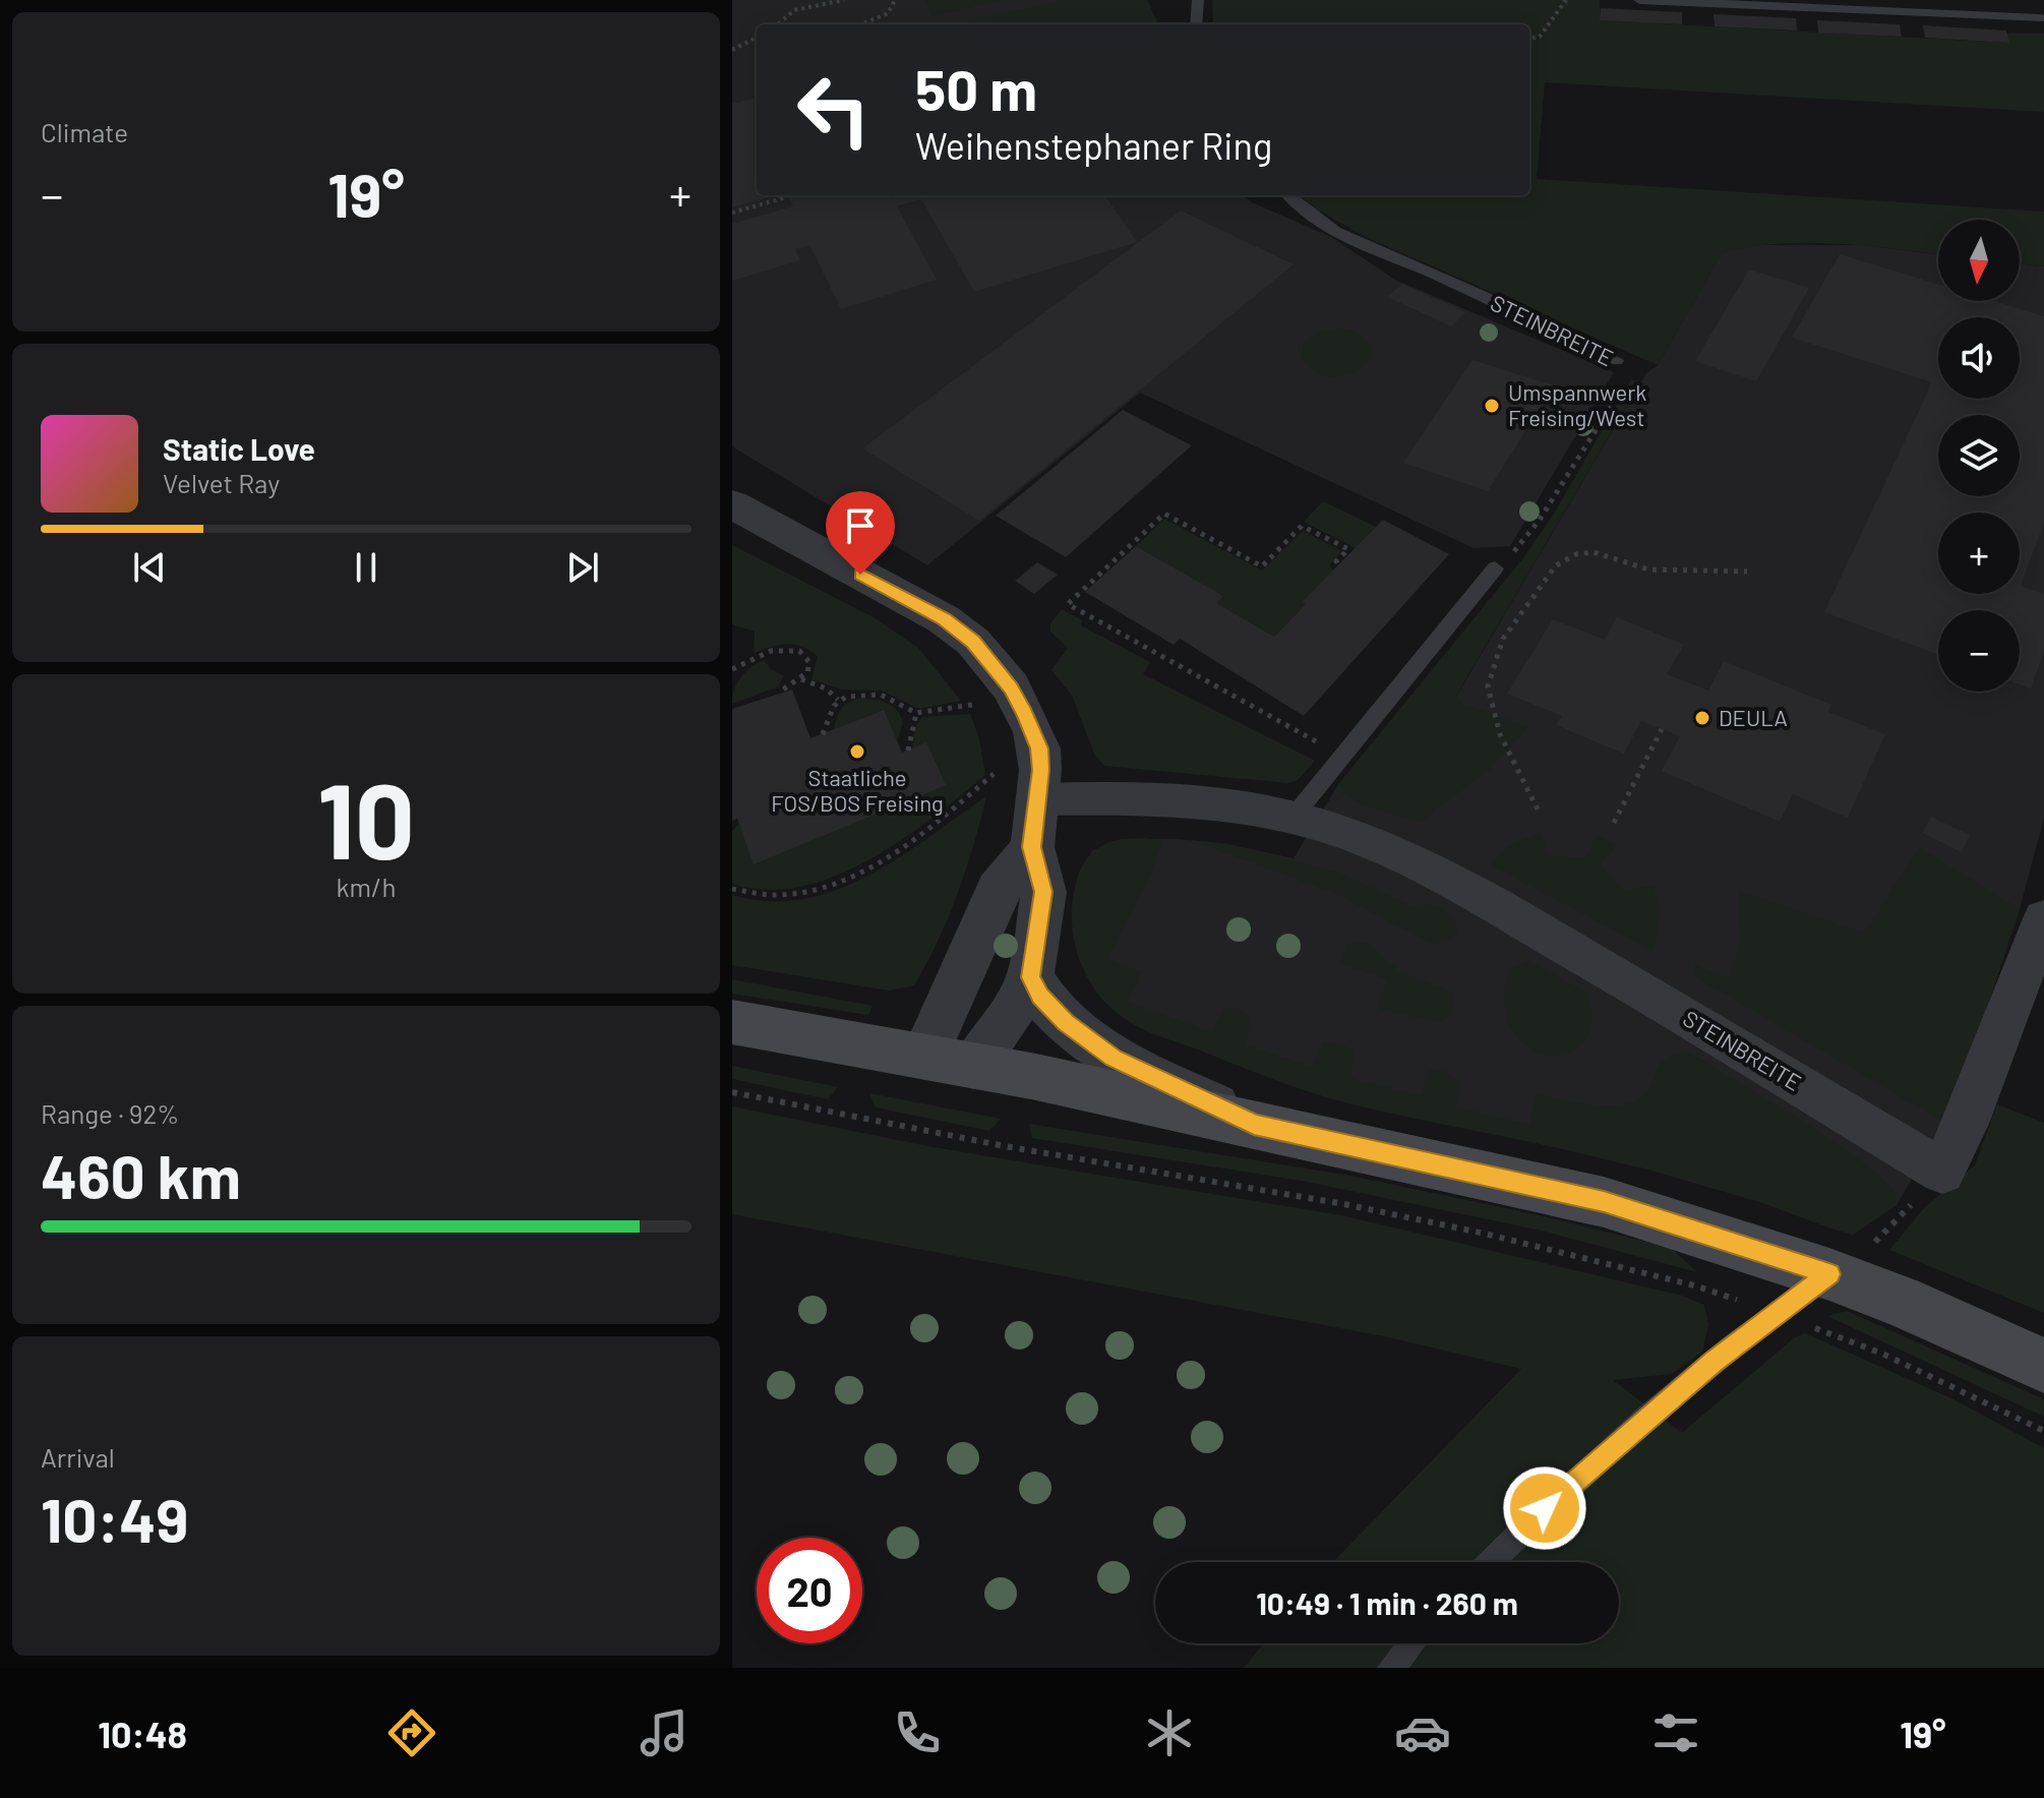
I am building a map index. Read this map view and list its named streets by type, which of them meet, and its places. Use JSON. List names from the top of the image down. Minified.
{"streets":{"street":["STEINBREITE"]},"places":["Umspannwerk Freising/West","DEULA","Staatliche FOS/BOS Freising"],"north":"bottom","page":{"tile":["Climate",["10","km/h"],["Range · 92%","460 km"],["Arrival","10:49"]],"turn":["50 m","Weihenstephaner Ring"],"heat":["−","19°","+"],"map_buttons":["+","−"],"song":["Static Love","Velvet Ray"],"limit":"20","trip":"10:49 · 1 min · 260 m","tabs":["10:48","19°"]}}
